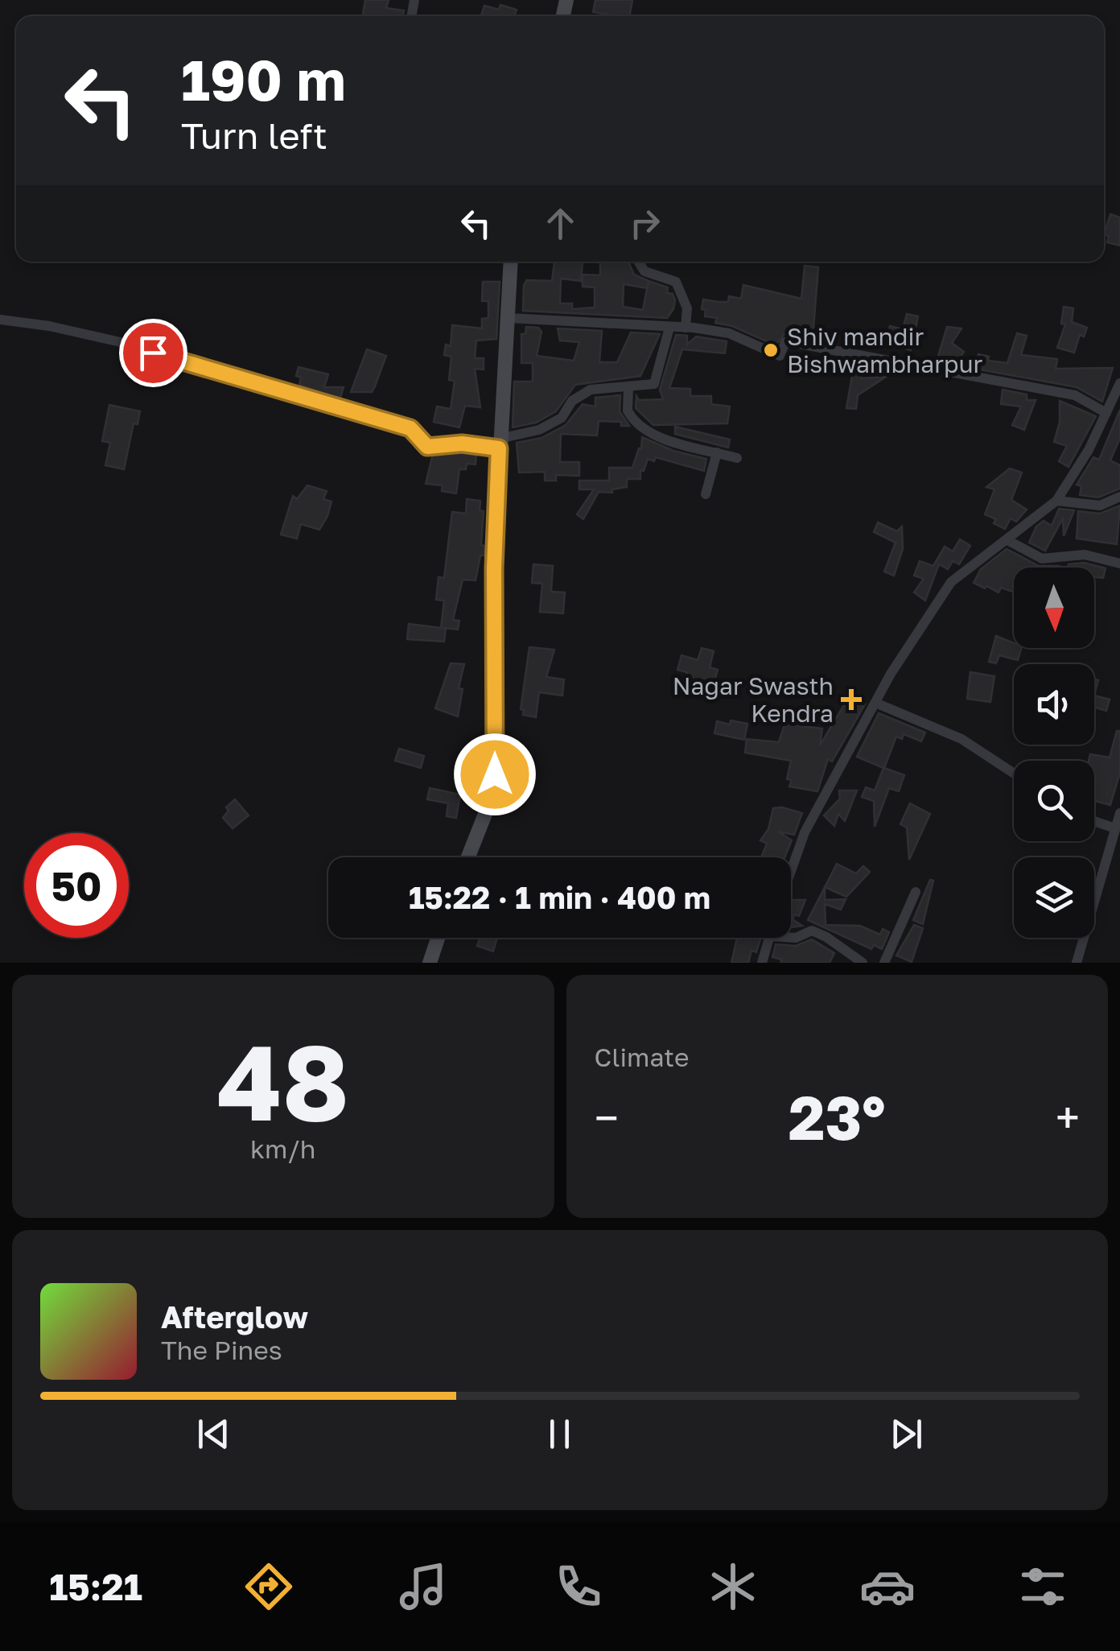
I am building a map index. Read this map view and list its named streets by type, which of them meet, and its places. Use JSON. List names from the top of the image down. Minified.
{"places":{"other":["Shiv mandir Bishwambharpur"],"health":["Nagar Swasth Kendra"]},"north":"bottom","page":{"turn":["190 m","Turn left"],"limit":"50","trip":"15:22 · 1 min · 400 m","tile":[["48","km/h"],"Climate"],"heat":["−","23°","+"],"song":["Afterglow","The Pines"],"tabs":"15:21"}}
